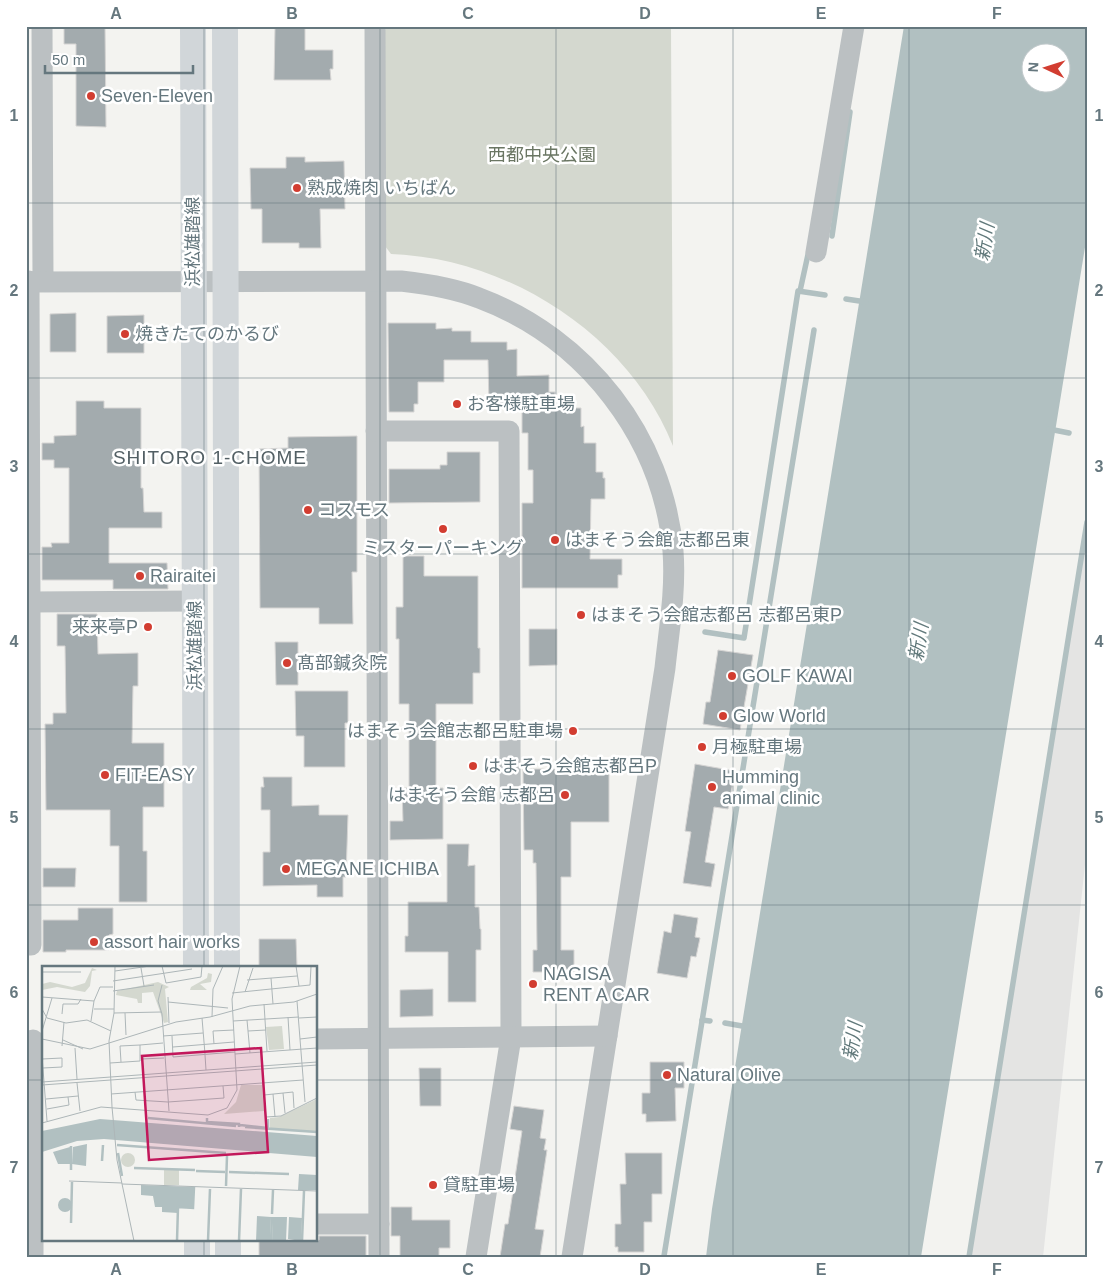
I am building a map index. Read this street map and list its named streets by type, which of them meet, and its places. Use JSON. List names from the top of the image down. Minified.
{"streets":{"main road":["浜松雄踏線"]},"districts":["SHITORO 1-CHOME"],"water":["新川"],"parks":["西都中央公園"],"places":["Seven-Eleven","熟成焼肉 いちばん","焼きたてのかるび","お客様駐車場","コスモス","ミスターパーキング","はまそう会館 志都呂東","Rairaitei","はまそう会館志都呂 志都呂東P","来来亭P","髙部鍼灸院","GOLF KAWAI","Glow World","はまそう会館志都呂駐車場","月極駐車場","はまそう会館志都呂P","FIT-EASY","Humming animal clinic","はまそう会館 志都呂","MEGANE ICHIBA","assort hair works","NAGISA RENT A CAR","Natural Olive","貸駐車場"],"scale_bar":"50 m","north":"left","grid":{"columns":["A","B","C","D","E","F"],"rows":["1","2","3","4","5","6","7"]}}
